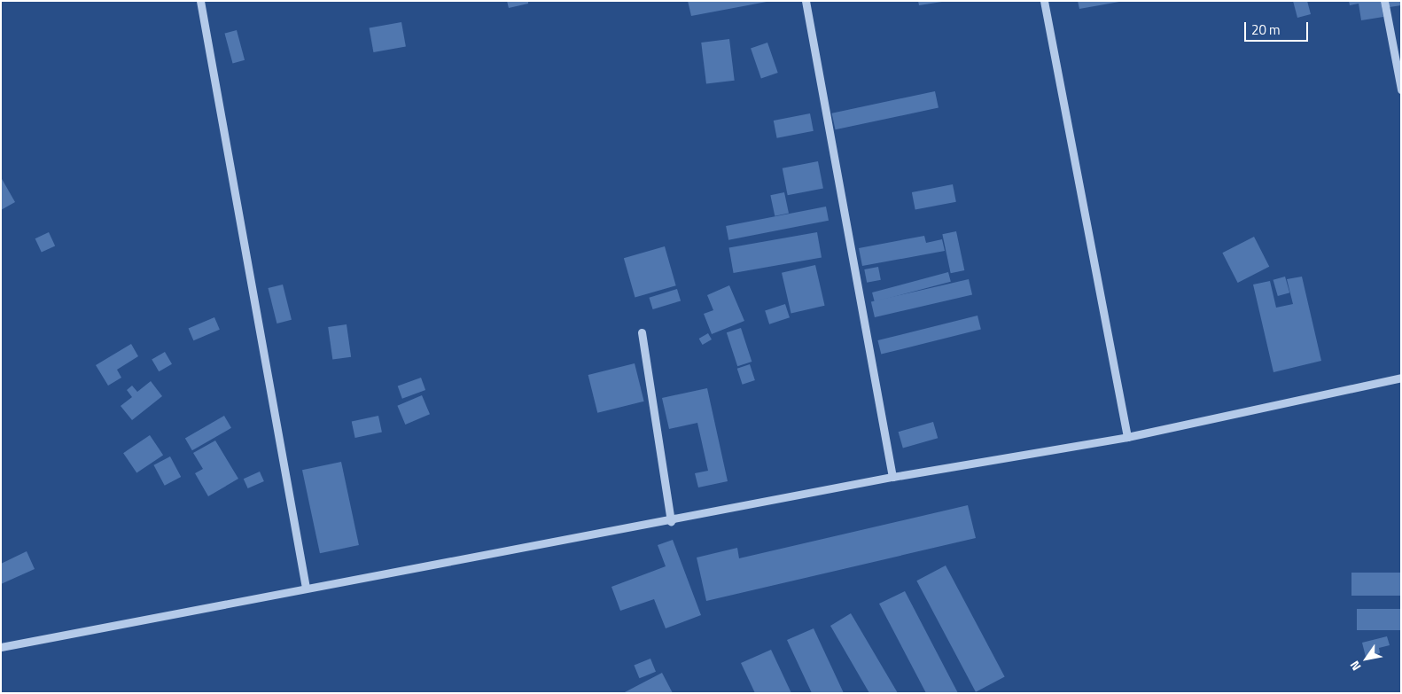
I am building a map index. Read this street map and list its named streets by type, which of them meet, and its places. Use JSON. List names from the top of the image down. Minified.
{"scale_bar":"20 m","north":"bottom left"}
